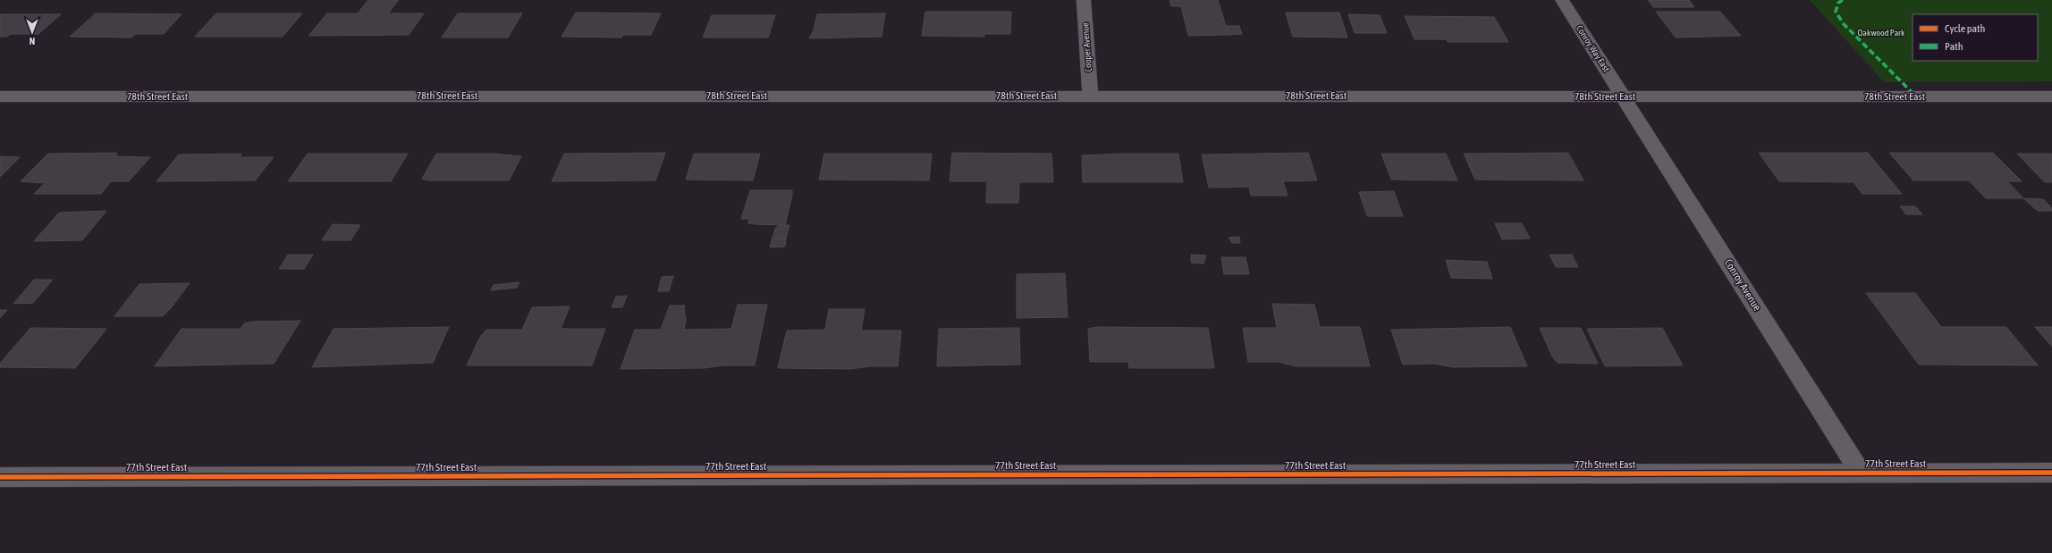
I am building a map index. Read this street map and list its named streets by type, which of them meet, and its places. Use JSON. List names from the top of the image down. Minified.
{"streets":{"street":["Cooper Avenue","Conroy Way East","78th Street East","Conroy Avenue","77th Street East"]},"crossings":[["Cooper Avenue","78th Street East"],["Conroy Way East","78th Street East"],["Conroy Way East","Conroy Avenue"],["78th Street East","Conroy Avenue"],["Conroy Avenue","77th Street East"]],"parks":["Oakwood Park"],"legend":["Cycle path","Path"],"north":"bottom"}
